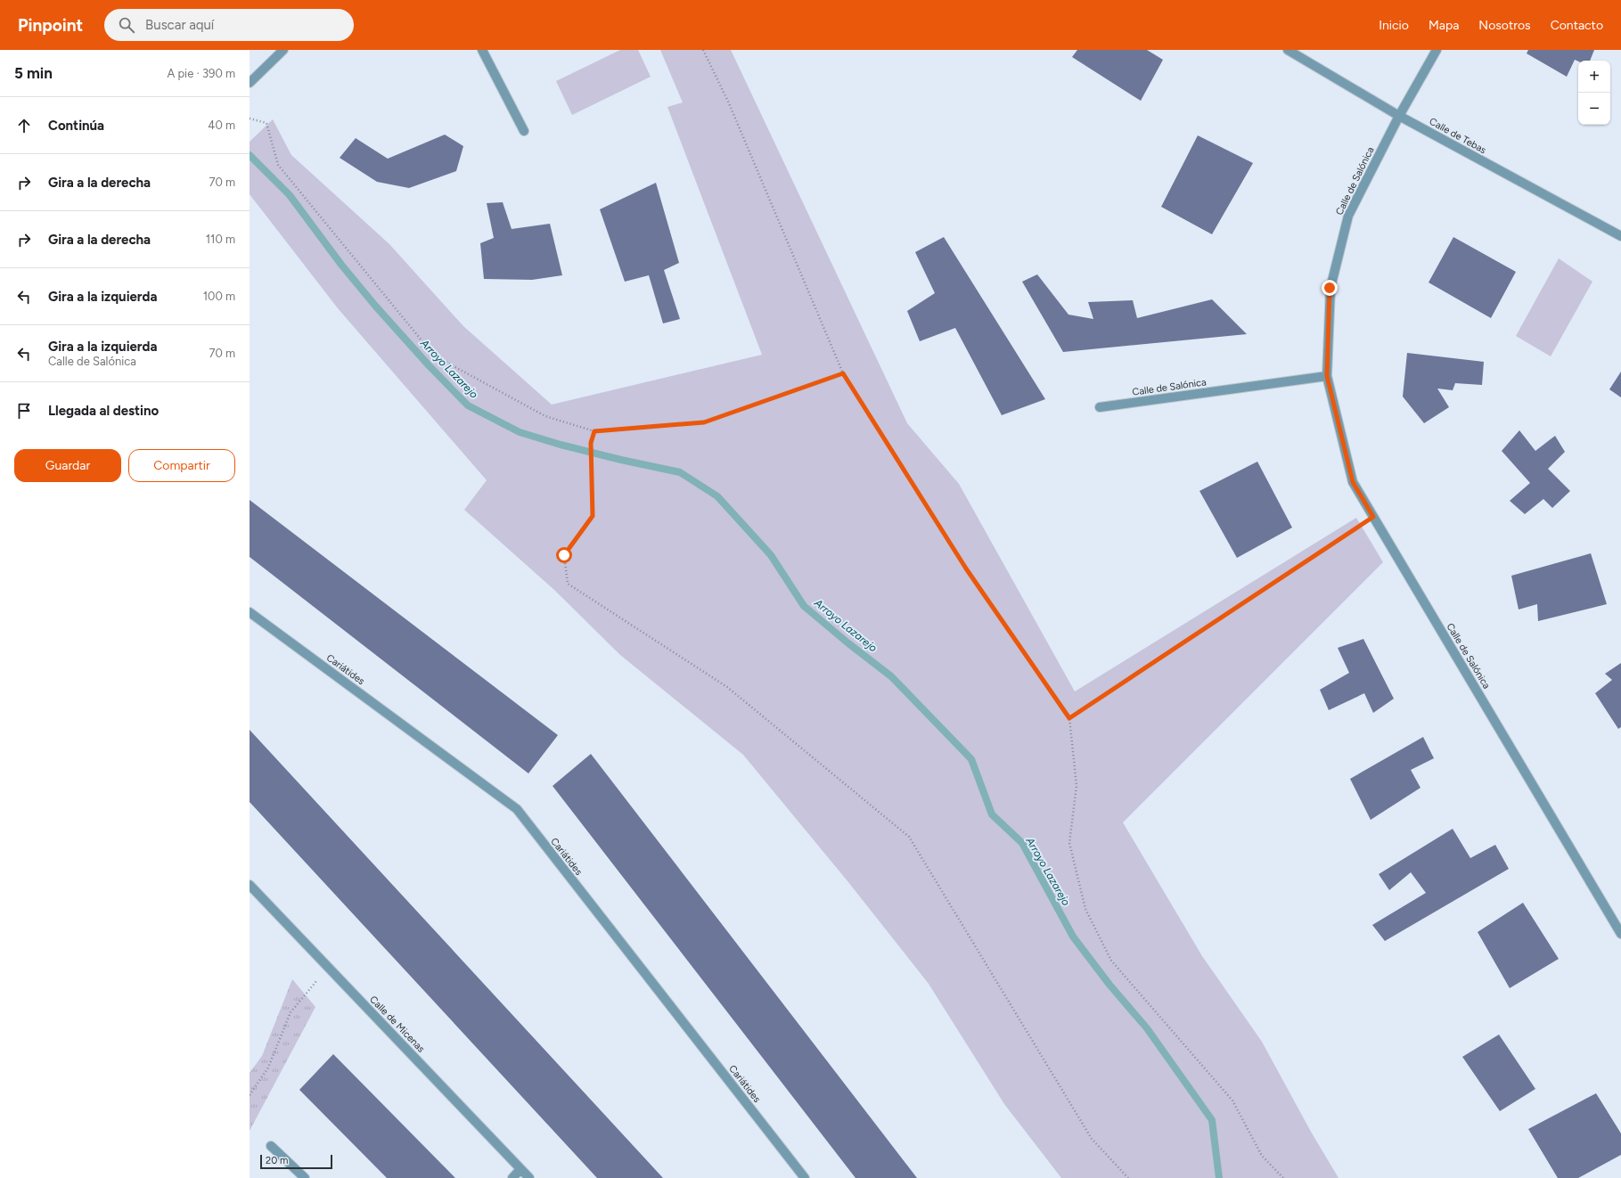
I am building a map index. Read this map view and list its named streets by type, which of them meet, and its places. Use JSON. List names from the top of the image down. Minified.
{"streets":{"street":["Calle de Tebas","Calle de Salónica","Cariátides","Calle de Micenas"]},"crossings":[["Calle de Tebas","Calle de Salónica"]],"water":["Arroyo Lazarejo"],"scale_bar":"20 m","page":{"header":"Pinpoint","search":"Buscar aquí","nav":["Inicio","Mapa","Nosotros","Contacto"],"heading":["5 min","A pie · 390 m"],"map_buttons":["+","−"],"list":[["Continúa","40 m"],["Gira a la derecha","70 m"],["Gira a la derecha","110 m"],["Gira a la izquierda","100 m"],["Gira a la izquierda","Calle de Salónica","70 m"],"Llegada al destino"],"buttons":["Guardar","Compartir"],"scale":"20 m"}}
